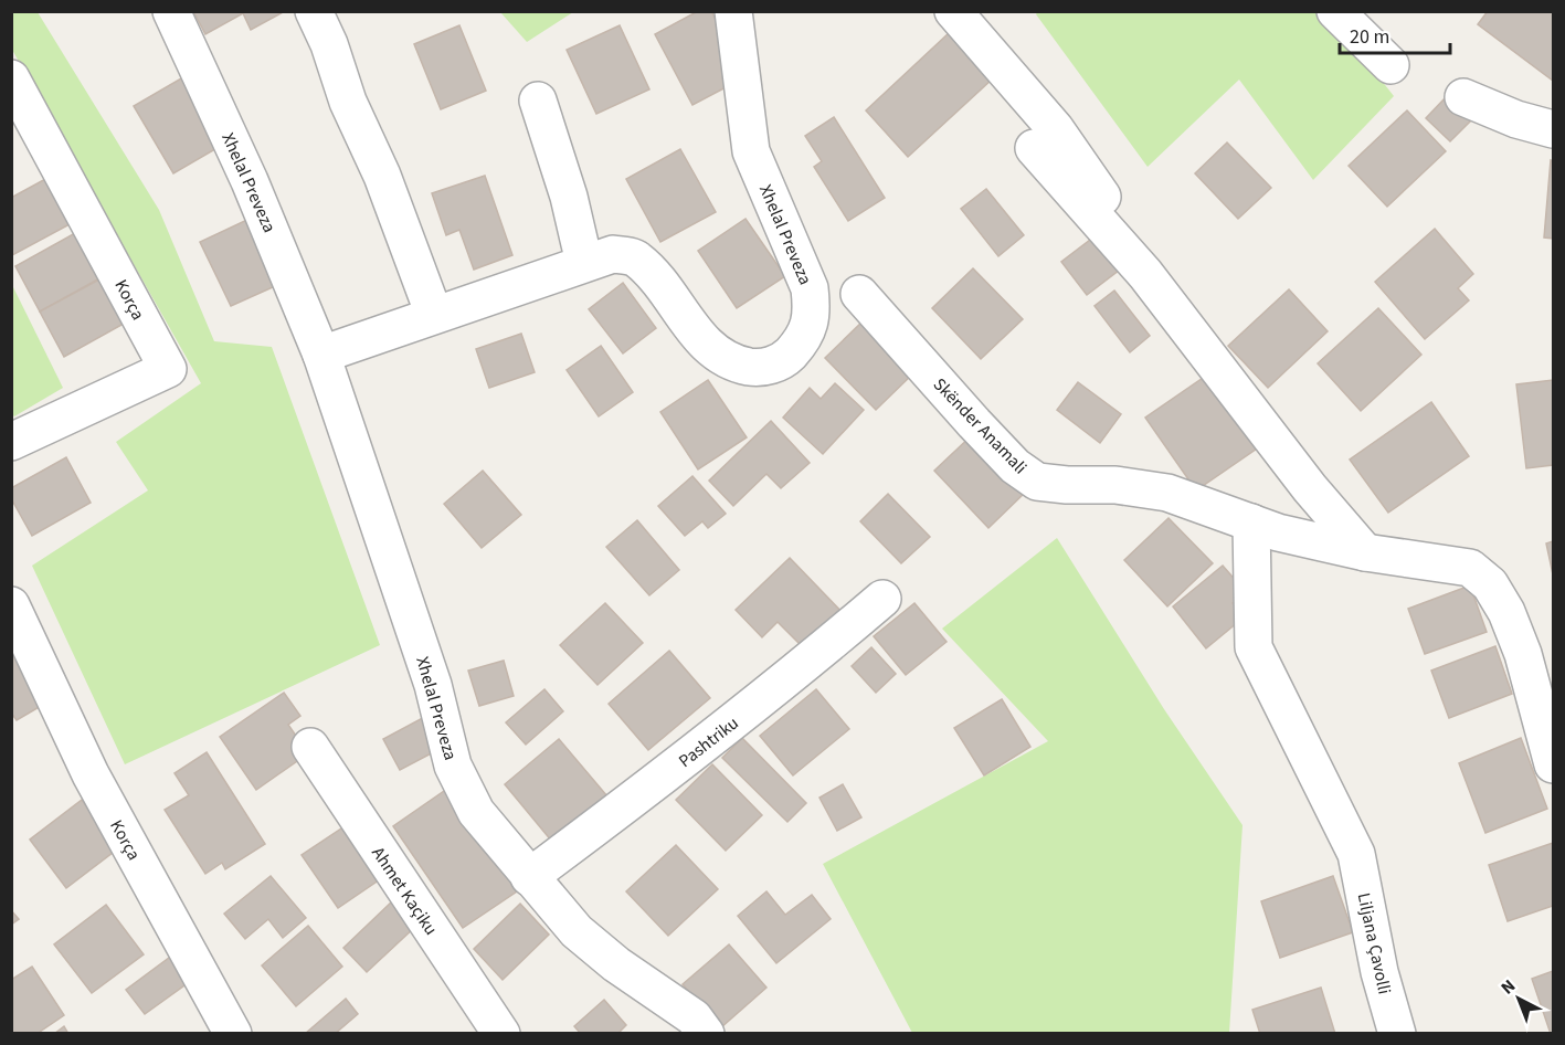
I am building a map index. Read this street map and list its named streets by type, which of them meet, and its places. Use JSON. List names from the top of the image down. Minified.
{"streets":{"street":["Xhelal Preveza","Korça","Skënder Anamali","Pashtriku","Ahmet Kaçiku","Liljana Çavolli"]},"crossings":[["Xhelal Preveza","Pashtriku"],["Skënder Anamali","Liljana Çavolli"]],"scale_bar":"20 m","north":"top left"}
